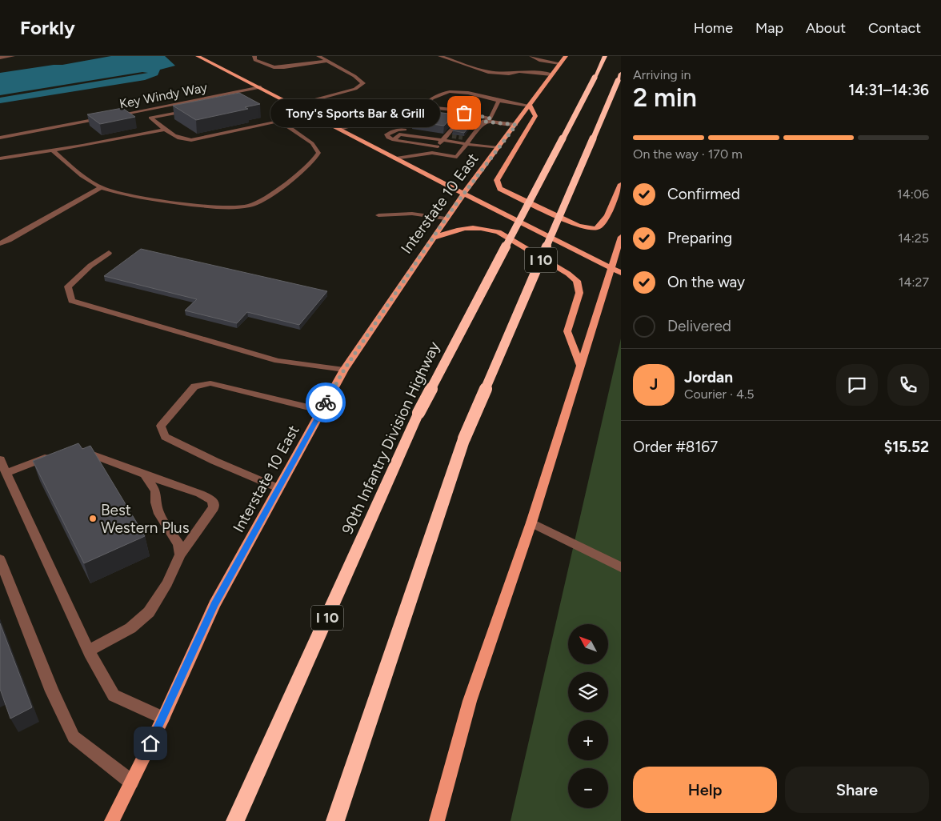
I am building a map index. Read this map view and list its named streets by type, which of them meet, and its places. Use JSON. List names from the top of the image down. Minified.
{"streets":{"highway":["I 10","90th Infantry Division Highway"],"main road":["Interstate 10 East"],"street":["Key Windy Way"]},"places":["Tony's Sports Bar & Grill","Best Western Plus"],"north":"top left","page":{"header":"Forkly","nav":["Home","Map","About","Contact"],"heading":["2 min","Arriving in","14:31–14:36"],"panel":["Jordan","Courier · 4.5","Order #8167","$15.52"],"bubble":"Tony's Sports Bar & Grill","bar":"On the way · 170 m","list":[["Confirmed","14:06"],["Preparing","14:25"],["On the way","14:27"],"Delivered"],"round":"J","map_buttons":["+","−"],"buttons":["Help","Share"]}}
